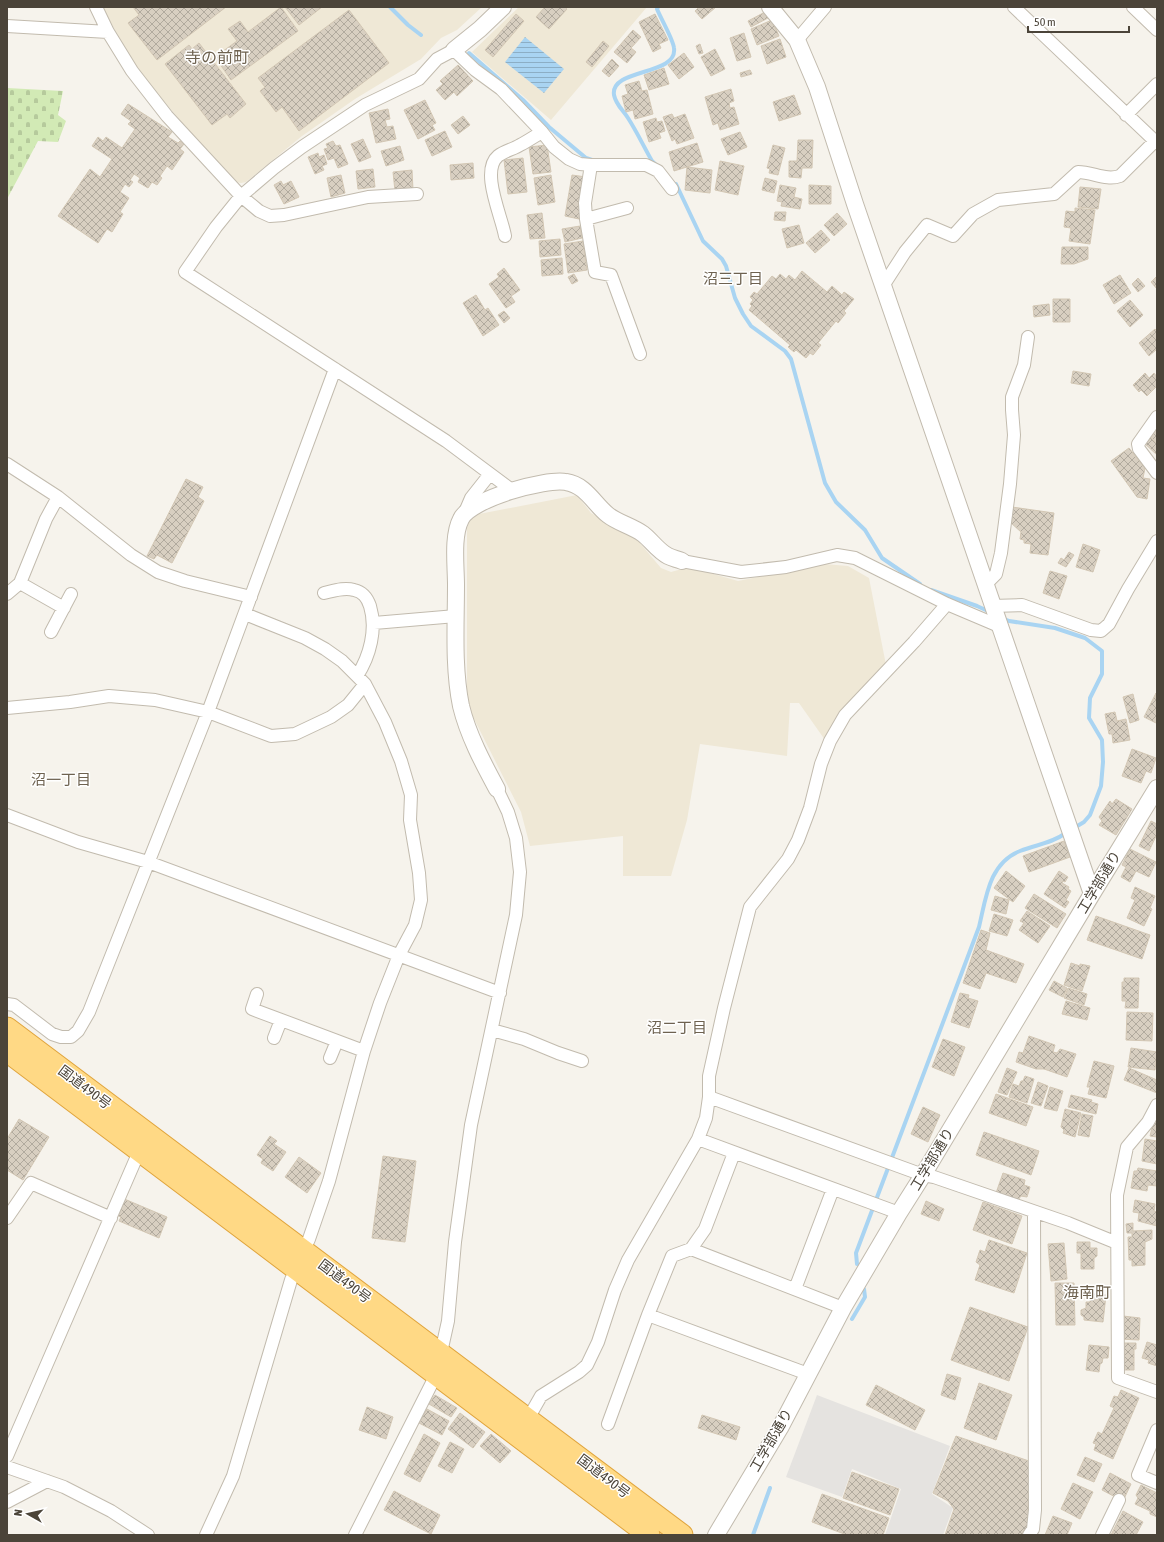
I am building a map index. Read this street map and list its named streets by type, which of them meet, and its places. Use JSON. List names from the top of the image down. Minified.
{"streets":{"highway":["国道490号"],"street":["工学部通り"]},"districts":["寺の前町","沼三丁目","沼一丁目","沼二丁目","海南町"],"scale_bar":"50 m","north":"left"}
